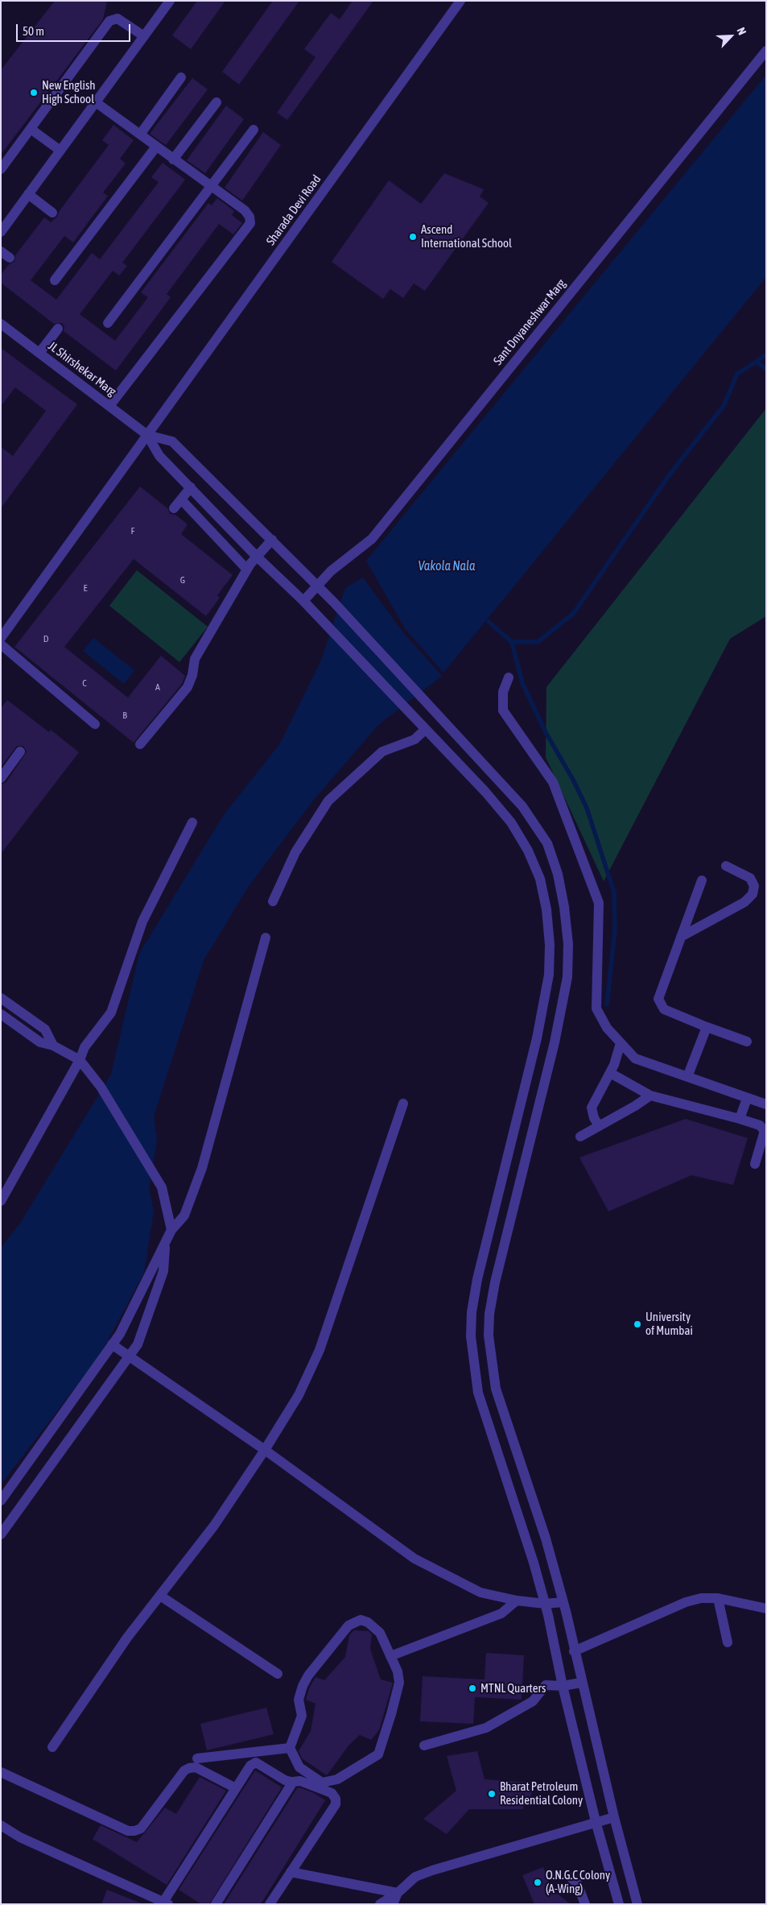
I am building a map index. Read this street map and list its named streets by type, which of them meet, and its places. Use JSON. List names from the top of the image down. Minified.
{"streets":{"street":["Sharada Devi Road","Sant Dnyaneshwar Marg","JL Shirshekar Marg"]},"crossings":[["Sharada Devi Road","JL Shirshekar Marg"]],"water":["Vakola Nala"],"places":["New English High School","Ascend International School","University of Mumbai","MTNL Quarters","Bharat Petroleum Residential Colony","O.N.G.C Colony (A-Wing)"],"house_numbers":["F","G","E","D","C","A","B"],"scale_bar":"50 m","north":"top right"}
